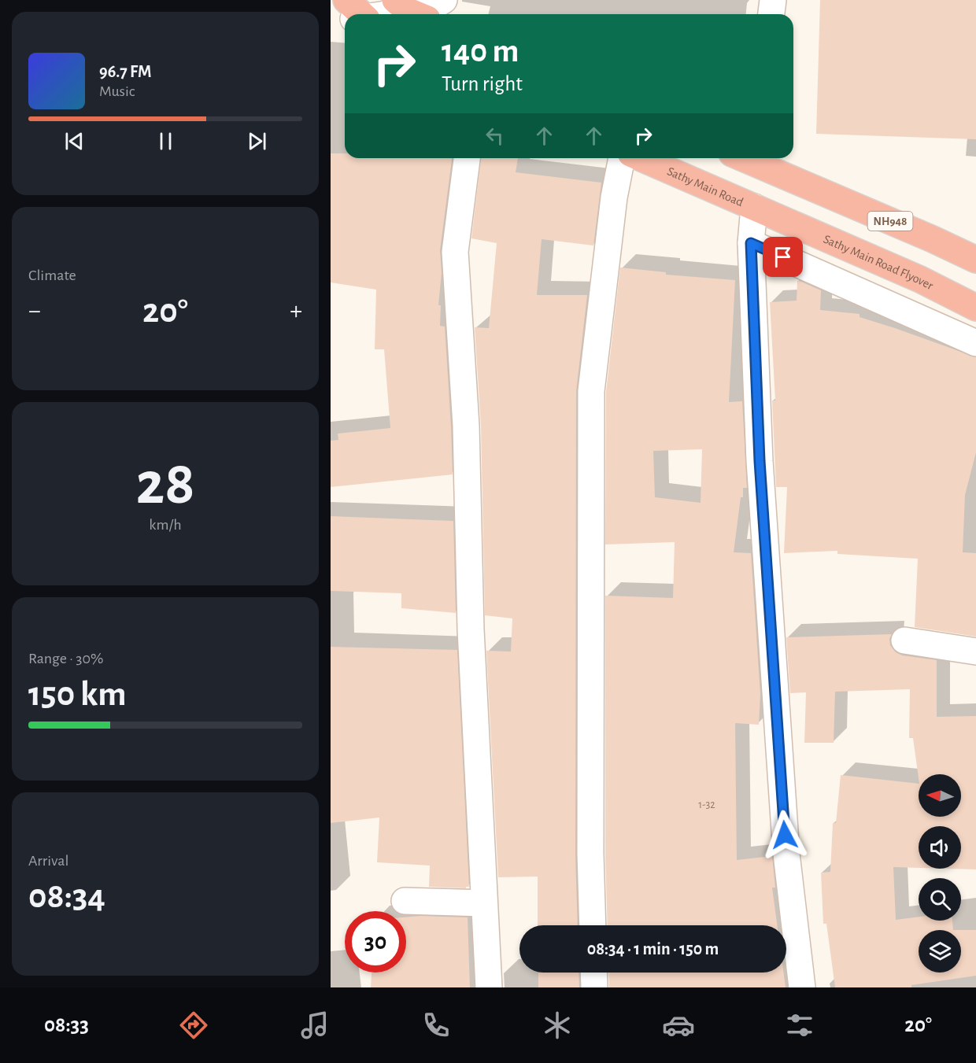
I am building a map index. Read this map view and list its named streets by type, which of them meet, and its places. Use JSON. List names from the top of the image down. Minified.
{"streets":{"highway":["Sathy Main Road","NH948","Sathy Main Road Flyover"]},"crossings":[["Sathy Main Road","Sathy Main Road Flyover"]],"house_numbers":["1-32"],"north":"left","page":{"turn":["140 m","Turn right"],"song":["96.7 FM","Music"],"tile":["Climate",["28","km/h"],["Range · 30%","150 km"],["Arrival","08:34"]],"heat":["−","20°","+"],"limit":"30","trip":"08:34 · 1 min · 150 m","tabs":["08:33","20°"]}}
